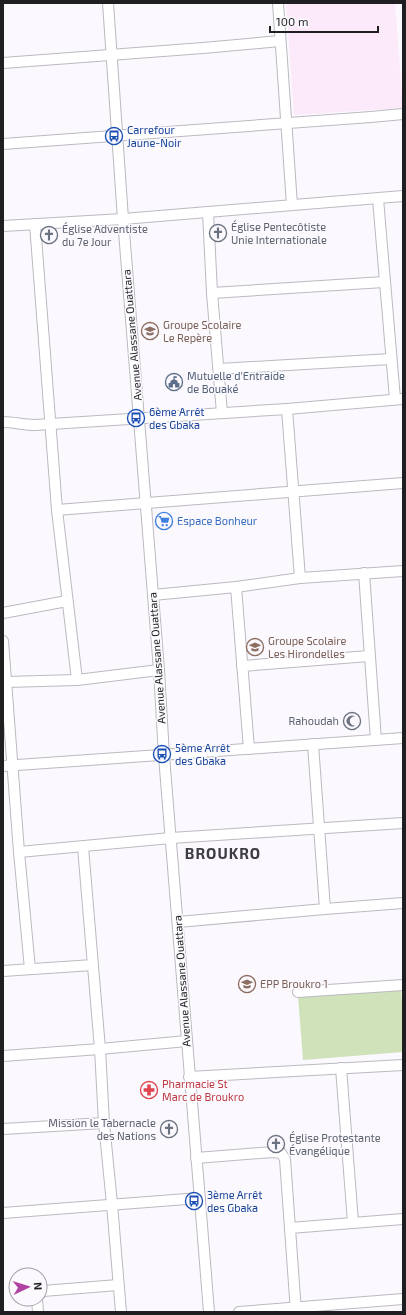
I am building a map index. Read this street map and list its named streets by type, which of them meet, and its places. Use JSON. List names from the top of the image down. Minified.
{"streets":{"street":["Avenue Alassane Ouattara"]},"districts":["BROUKRO"],"places":{"bus stop":["Carrefour Jaune-Noir","6ème Arrêt des Gbaka","5ème Arrêt des Gbaka","3ème Arrêt des Gbaka"],"church":["Église Pentecôtiste Unie Internationale","Église Adventiste du 7e Jour","Mission le Tabernacle des Nations","Église Protestante Évangélique"],"school or university":["Groupe Scolaire Le Repère","Groupe Scolaire Les Hirondelles","EPP Broukro 1"],"public building":["Mutuelle d'Entraide de Bouaké"],"supermarket":["Espace Bonheur"],"mosque":["Rahoudah"],"pharmacy":["Pharmacie St Marc de Broukro"]},"scale_bar":"100 m","north":"right"}
